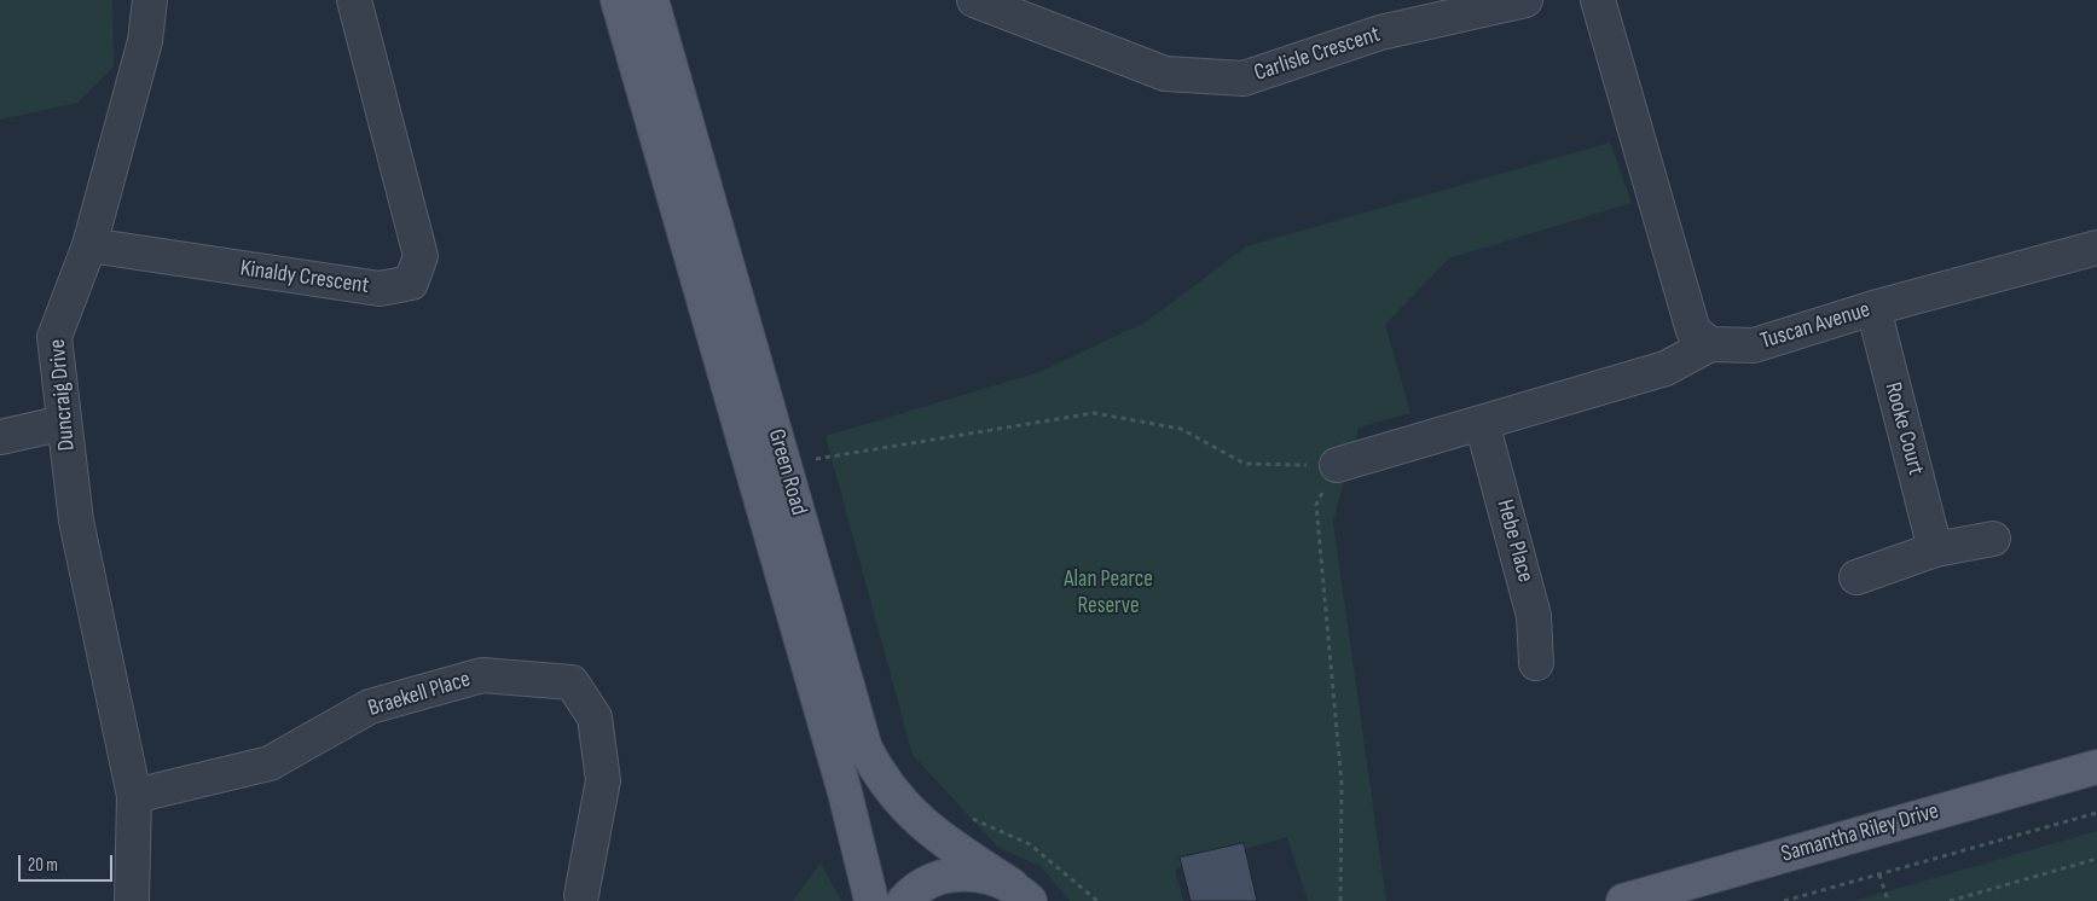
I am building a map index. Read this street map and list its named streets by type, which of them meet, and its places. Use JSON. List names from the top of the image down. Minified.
{"streets":{"main road":["Green Road","Samantha Riley Drive"],"street":["Carlisle Crescent","Kinaldy Crescent","Tuscan Avenue","Duncraig Drive","Rooke Court","Hebe Place","Braekell Place"]},"crossings":[["Kinaldy Crescent","Duncraig Drive"],["Tuscan Avenue","Rooke Court"],["Duncraig Drive","Braekell Place"]],"parks":["Alan Pearce Reserve"],"scale_bar":"20 m"}
